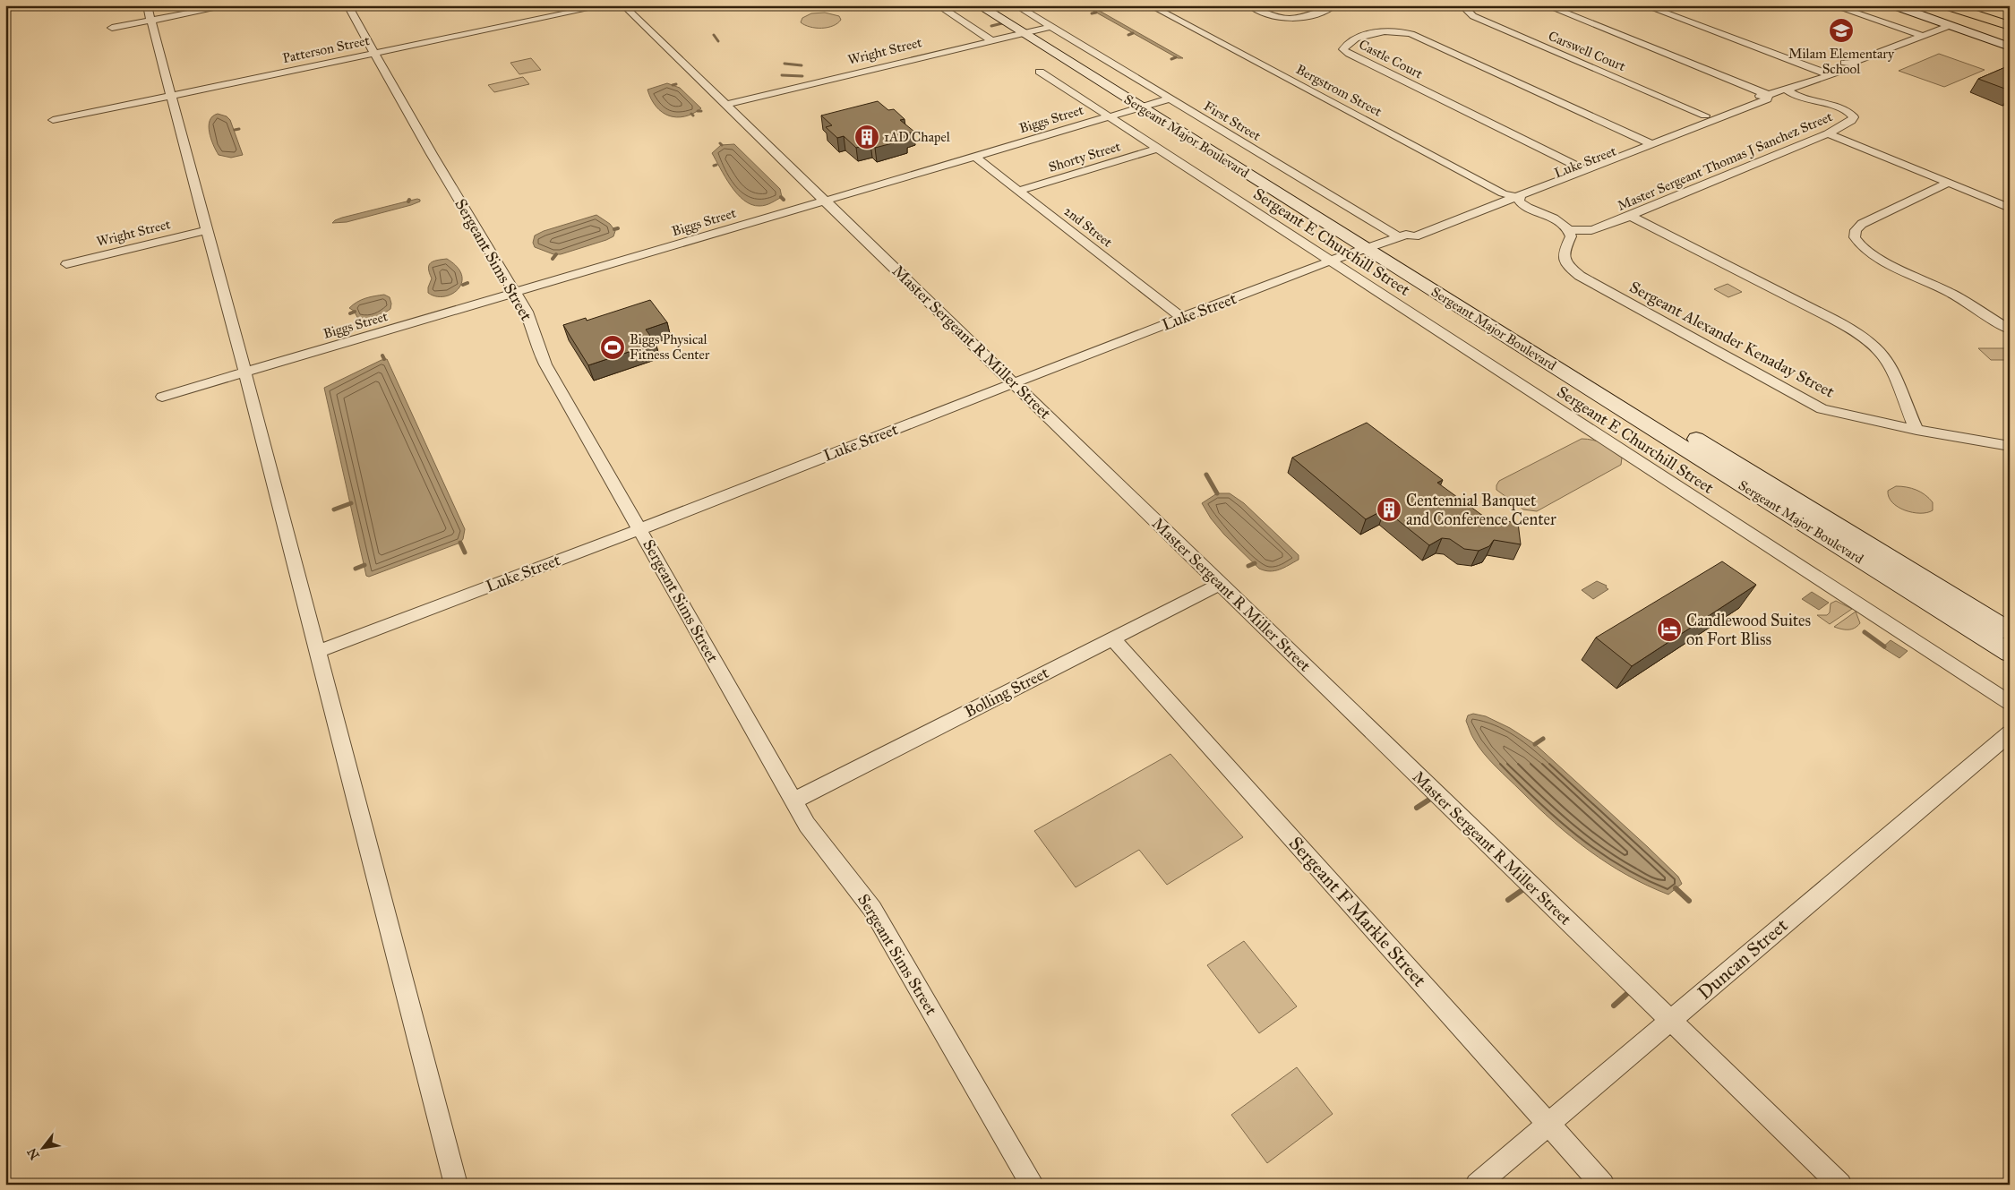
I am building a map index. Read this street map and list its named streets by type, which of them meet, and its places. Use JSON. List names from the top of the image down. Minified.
{"streets":{"street":["Patterson Street","Wright Street","Carswell Court","Castle Court","Bergstrom Street","Biggs Street","First Street","Sergeant Major Boulevard","Shorty Street","Master Sergeant Thomas J Sanchez Street","Luke Street","2nd Street","Sergeant E Churchill Street","Sergeant Sims Street","Sergeant Alexander Kenaday Street","Master Sergeant R Miller Street","Bolling Street","Sergeant F Markle Street","Duncan Street"]},"crossings":[["Patterson Street","Sergeant Sims Street"],["Wright Street","First Street"],["Wright Street","Sergeant Major Boulevard"],["Wright Street","Master Sergeant R Miller Street"],["Carswell Court","Luke Street"],["Castle Court","Luke Street"],["Bergstrom Street","Luke Street"],["Biggs Street","First Street"],["Biggs Street","Sergeant Major Boulevard"],["Biggs Street","2nd Street"],["Biggs Street","Sergeant E Churchill Street"],["Biggs Street","Sergeant Sims Street"],["Biggs Street","Master Sergeant R Miller Street"],["First Street","Luke Street"],["Sergeant Major Boulevard","Luke Street"],["Shorty Street","2nd Street"],["Shorty Street","Sergeant E Churchill Street"],["Master Sergeant Thomas J Sanchez Street","Luke Street"],["Master Sergeant Thomas J Sanchez Street","Sergeant Alexander Kenaday Street"],["Luke Street","2nd Street"],["Luke Street","Sergeant E Churchill Street"],["Luke Street","Sergeant Sims Street"],["Luke Street","Master Sergeant R Miller Street"],["Sergeant Sims Street","Bolling Street"],["Master Sergeant R Miller Street","Bolling Street"],["Master Sergeant R Miller Street","Duncan Street"],["Bolling Street","Sergeant F Markle Street"],["Sergeant F Markle Street","Duncan Street"]],"places":{"school or university":["Milam Elementary School"],"building":["1AD Chapel","Centennial Banquet and Conference Center"],"sports":["Biggs Physical Fitness Center"],"hotel":["Candlewood Suites on Fort Bliss"]},"north":"bottom left"}
